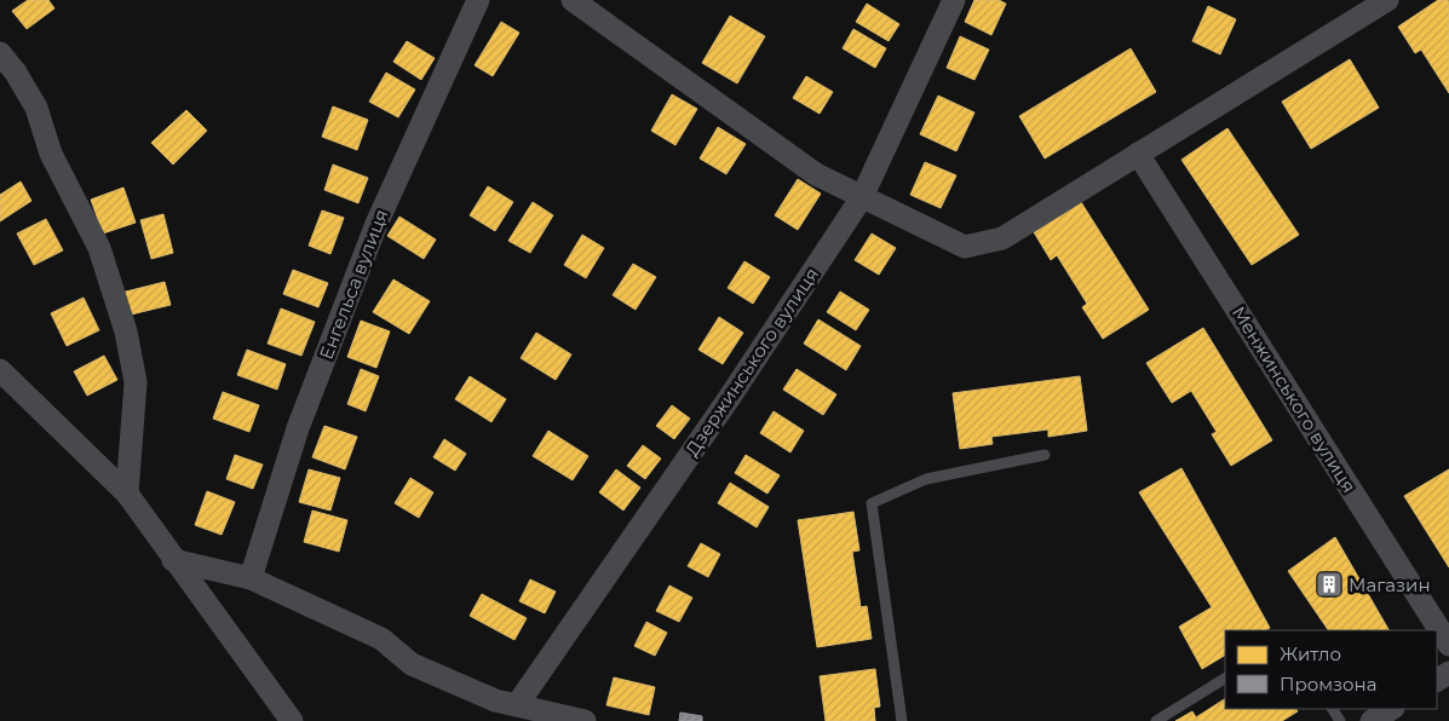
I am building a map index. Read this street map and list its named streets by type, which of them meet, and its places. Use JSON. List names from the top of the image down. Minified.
{"streets":{"street":["Енгельса вулиця","Дзержинського вулиця","Менжинського вулиця"]},"places":{"building":["Магазин"]},"legend":["Житло","Промзона"]}
